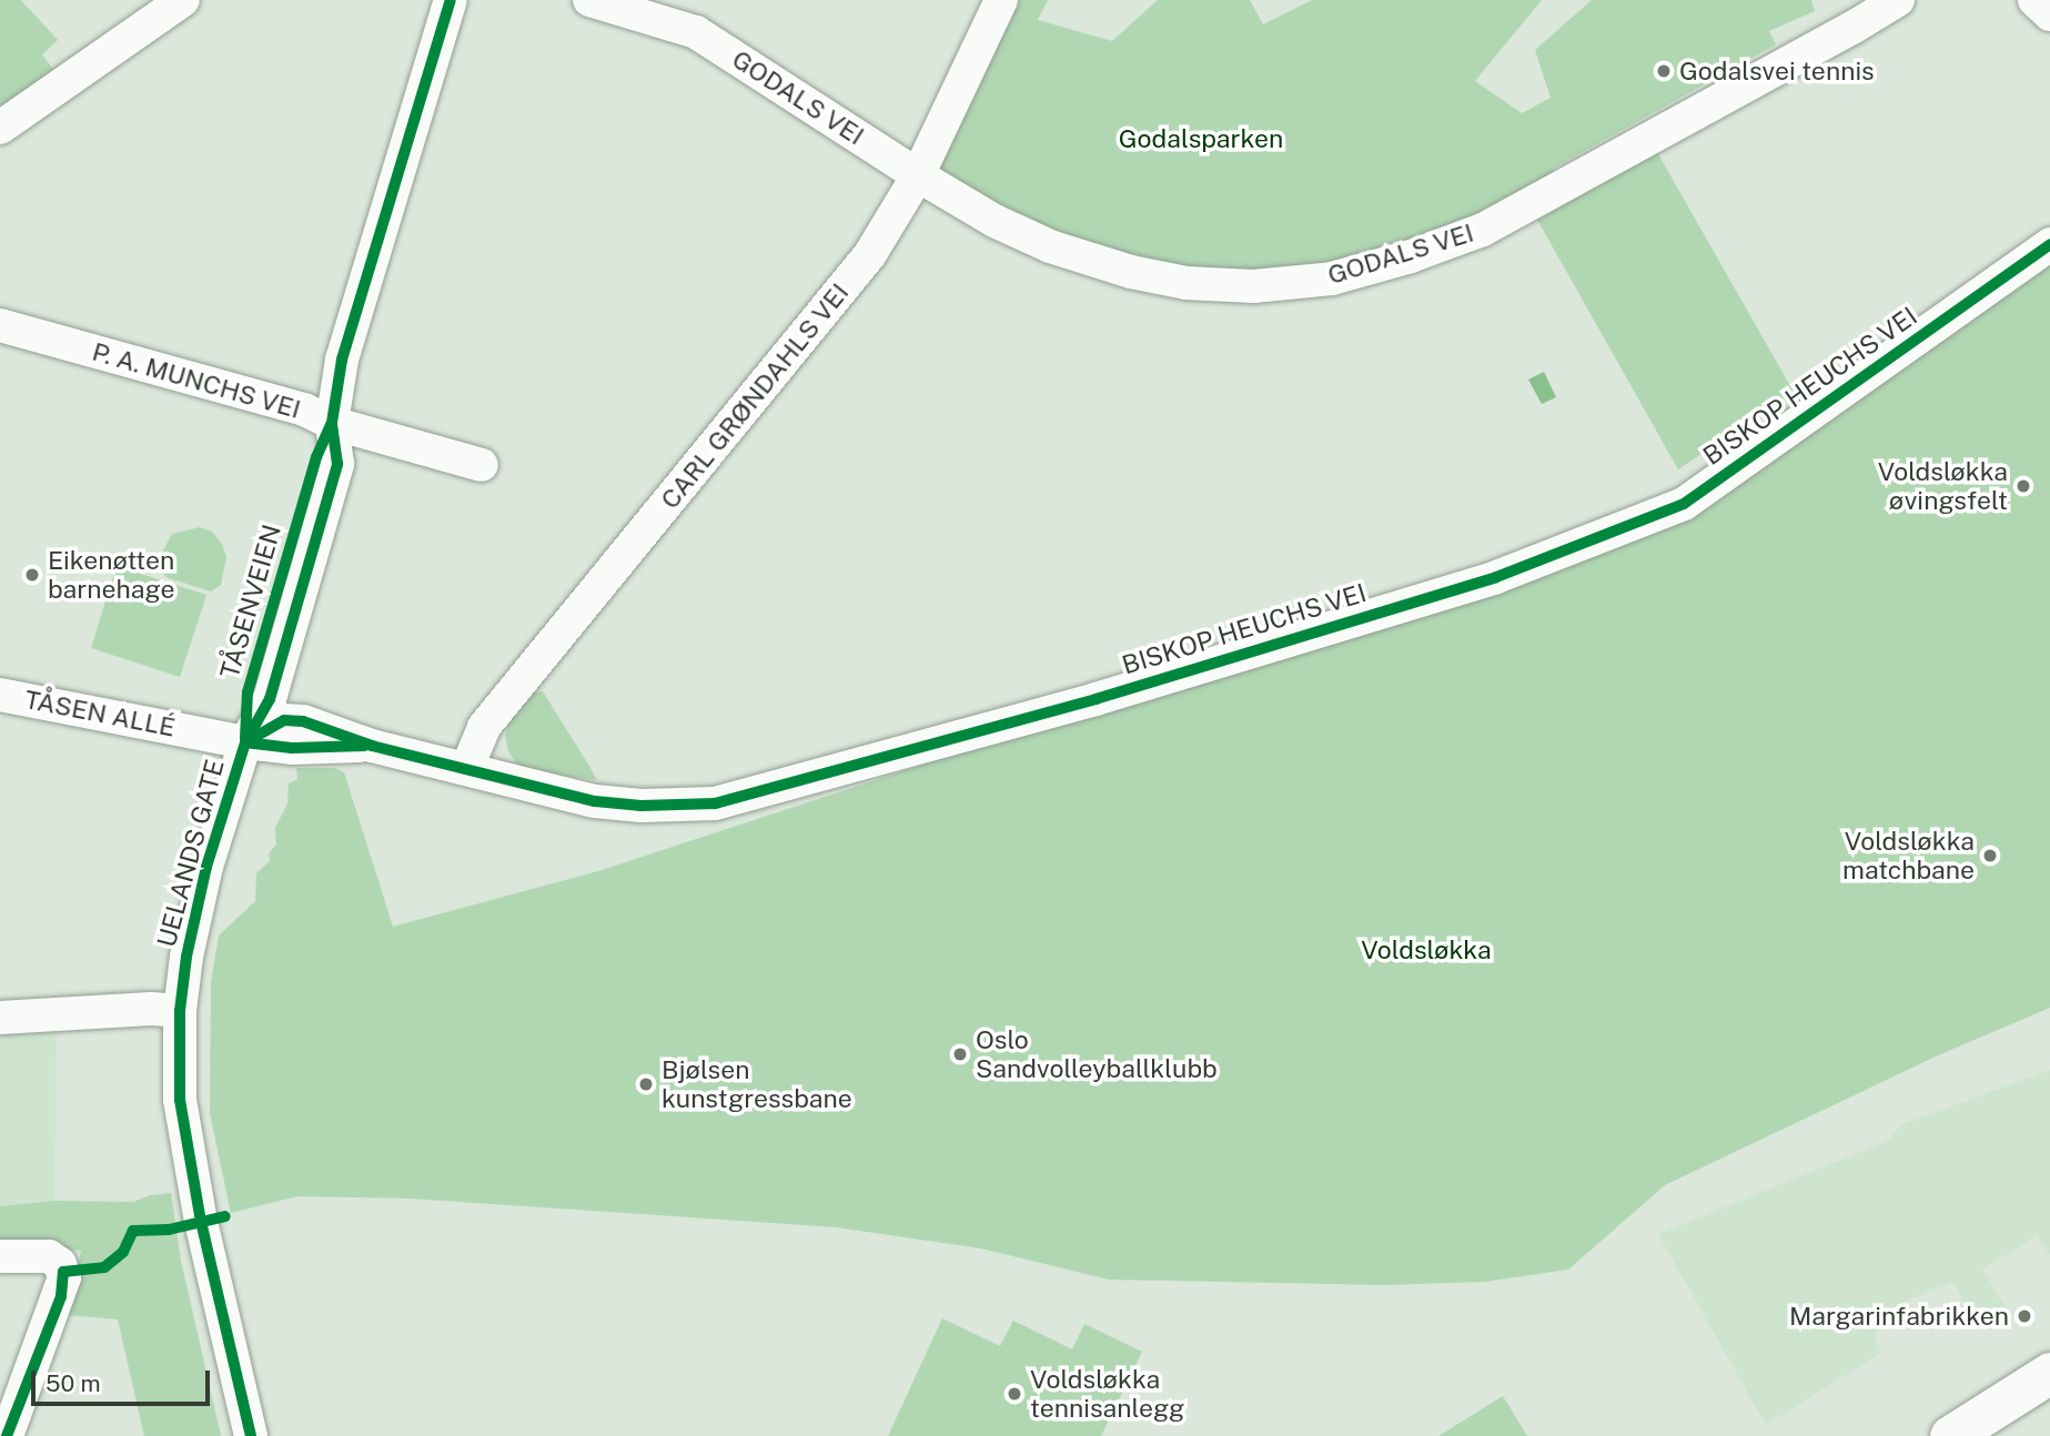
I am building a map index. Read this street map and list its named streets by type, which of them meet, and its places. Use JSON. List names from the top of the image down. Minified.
{"streets":{"street":["GODALS VEI","P. A. MUNCHS VEI","BISKOP HEUCHS VEI","CARL GRØNDAHLS VEI","TÅSENVEIEN","TÅSEN ALLÉ","UELANDS GATE"]},"crossings":[["GODALS VEI","CARL GRØNDAHLS VEI"],["P. A. MUNCHS VEI","TÅSENVEIEN"],["BISKOP HEUCHS VEI","CARL GRØNDAHLS VEI"],["BISKOP HEUCHS VEI","TÅSENVEIEN"],["BISKOP HEUCHS VEI","TÅSEN ALLÉ"],["BISKOP HEUCHS VEI","UELANDS GATE"],["TÅSENVEIEN","TÅSEN ALLÉ"],["TÅSENVEIEN","UELANDS GATE"],["TÅSEN ALLÉ","UELANDS GATE"]],"parks":["Godalsparken","Voldsløkka"],"places":["Godalsvei tennis","Voldsløkka øvingsfelt","Eikenøtten barnehage","Voldsløkka matchbane","Oslo Sandvolleyballklubb","Bjølsen kunstgressbane","Margarinfabrikken","Voldsløkka tennisanlegg"],"scale_bar":"50 m"}
